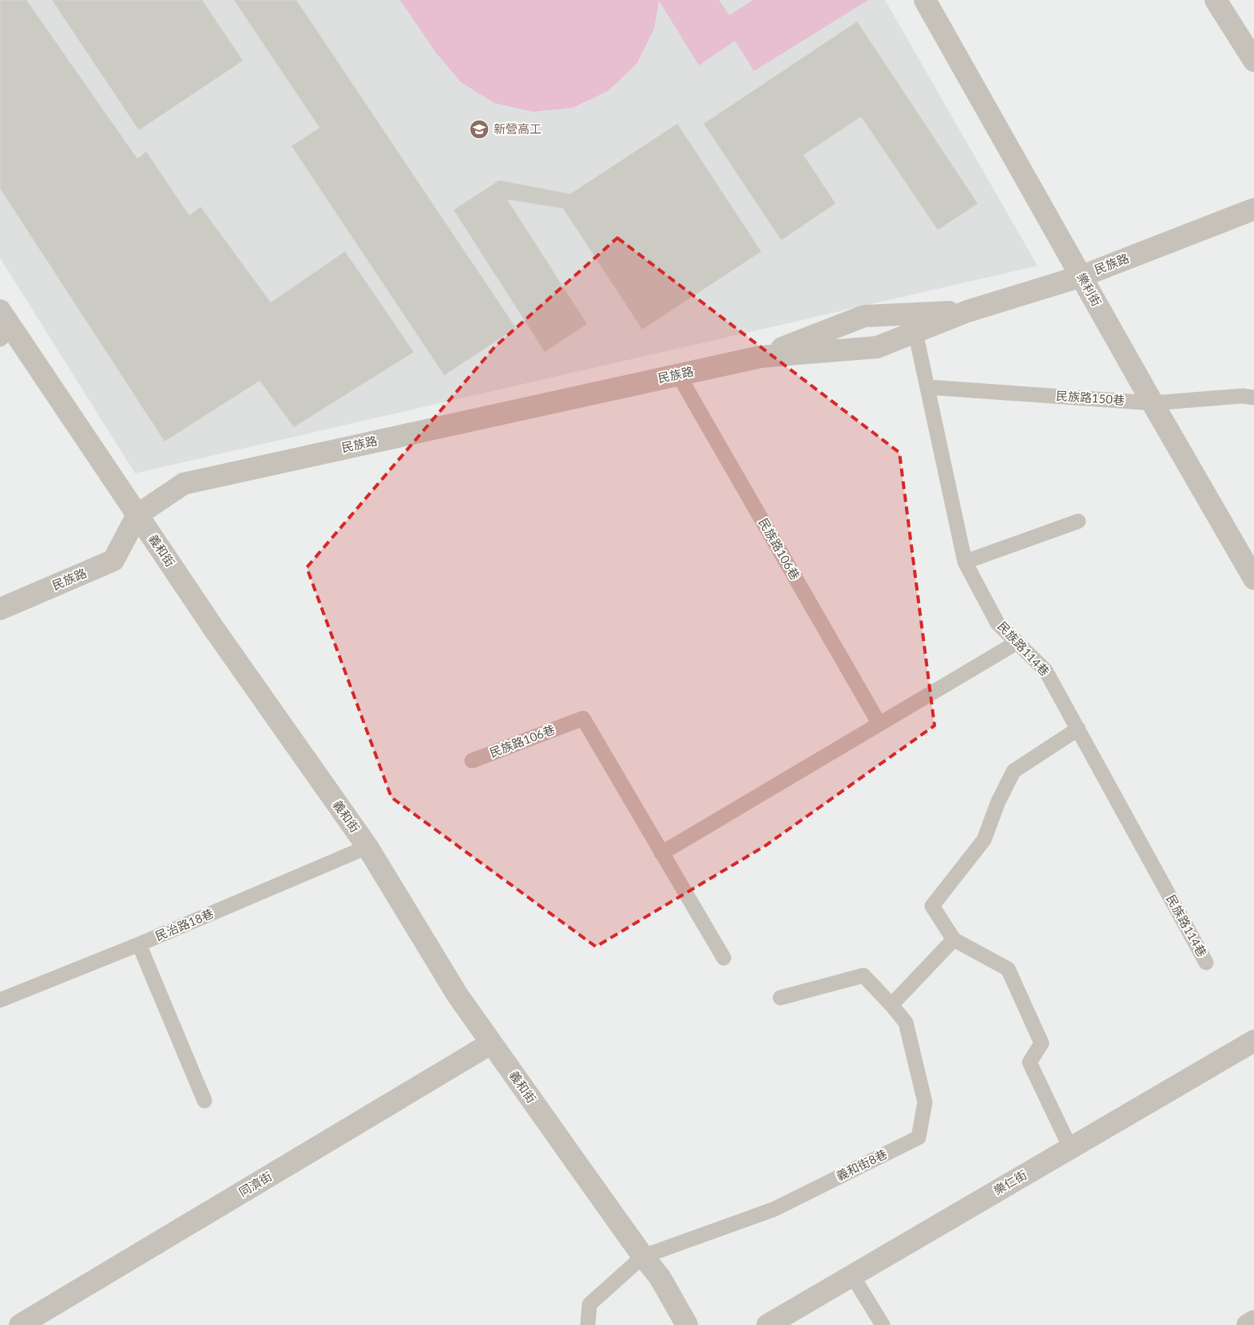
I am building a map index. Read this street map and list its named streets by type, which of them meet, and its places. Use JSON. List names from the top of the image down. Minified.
{"streets":{"street":["民族路","樂利街","義和街","樂仁街","同濟街"],"lane":["民族路150巷","民族路106巷","民族路114巷","民治路18巷","義和街8巷"]},"crossings":[["民族路","樂利街"],["民族路","民族路106巷"],["民族路","義和街"],["民族路","民族路114巷"],["樂利街","民族路150巷"],["民族路150巷","民族路114巷"],["義和街","民治路18巷"],["義和街","義和街8巷"],["義和街","同濟街"]],"places":{"school or university":["新營高工"]}}
